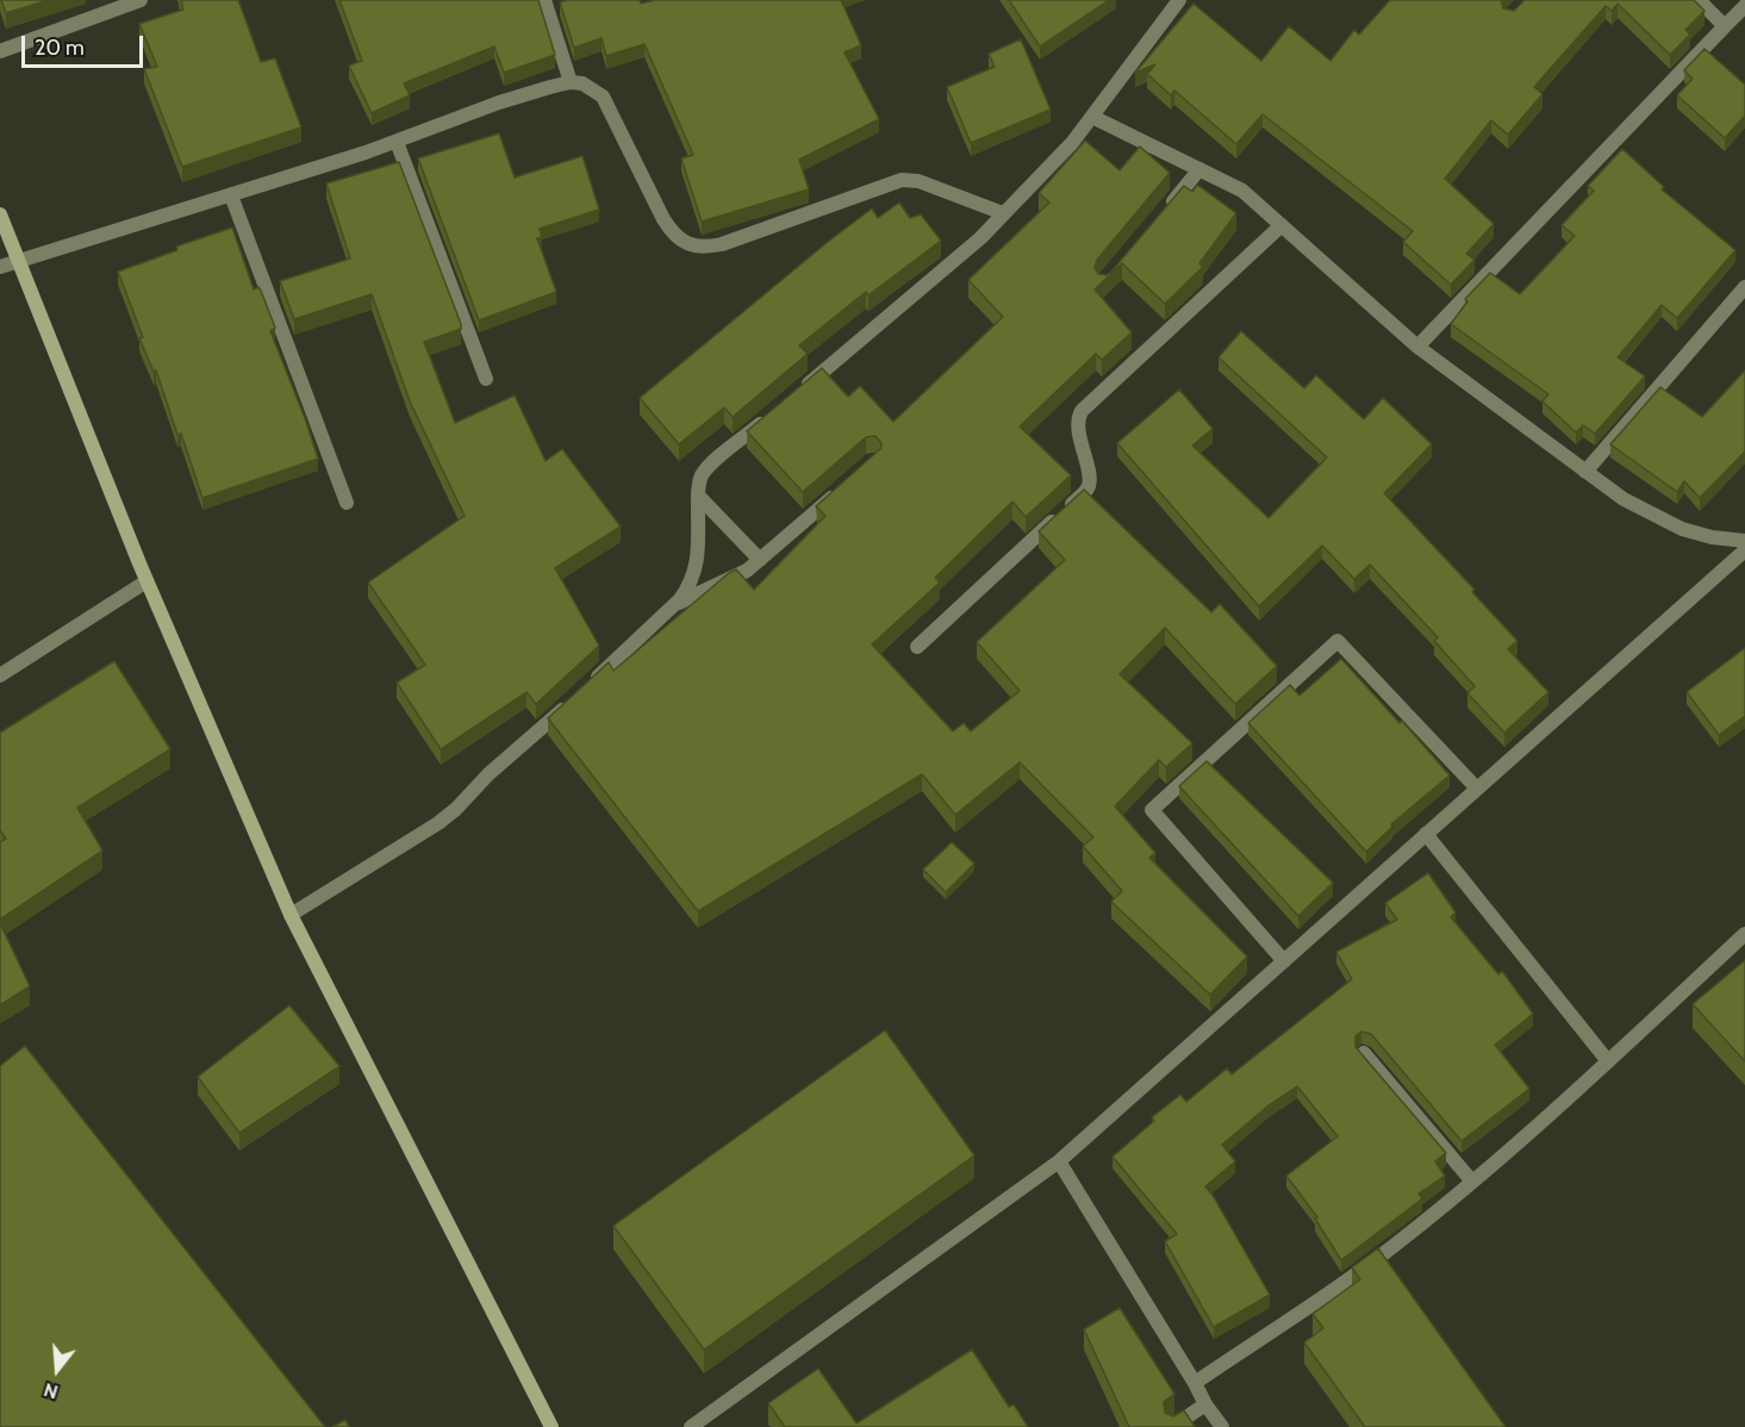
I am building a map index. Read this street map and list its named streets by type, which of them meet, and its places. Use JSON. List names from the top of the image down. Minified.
{"scale_bar":"20 m","north":"bottom"}
